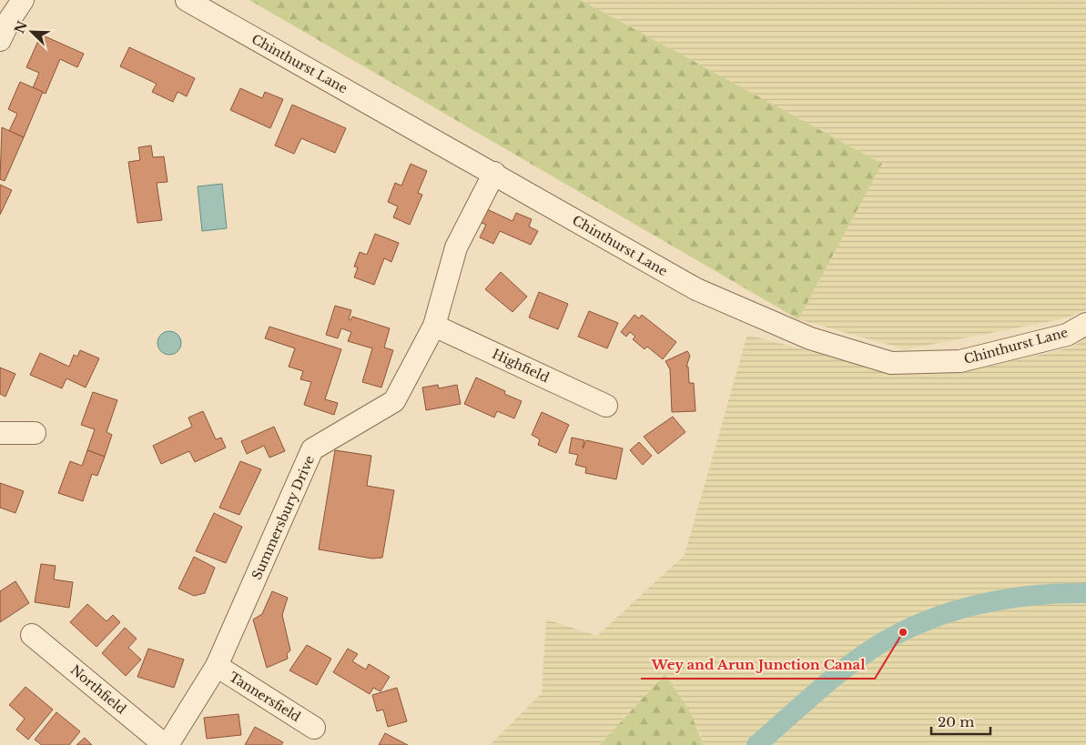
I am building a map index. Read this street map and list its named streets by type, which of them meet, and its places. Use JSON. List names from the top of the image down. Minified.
{"streets":{"street":["Chinthurst Lane","Highfield","Summersbury Drive","Northfield","Tannersfield"]},"crossings":[["Chinthurst Lane","Summersbury Drive"],["Highfield","Summersbury Drive"],["Summersbury Drive","Northfield"],["Summersbury Drive","Tannersfield"]],"places":["Wey and Arun Junction Canal"],"scale_bar":"20 m","north":"top left"}
